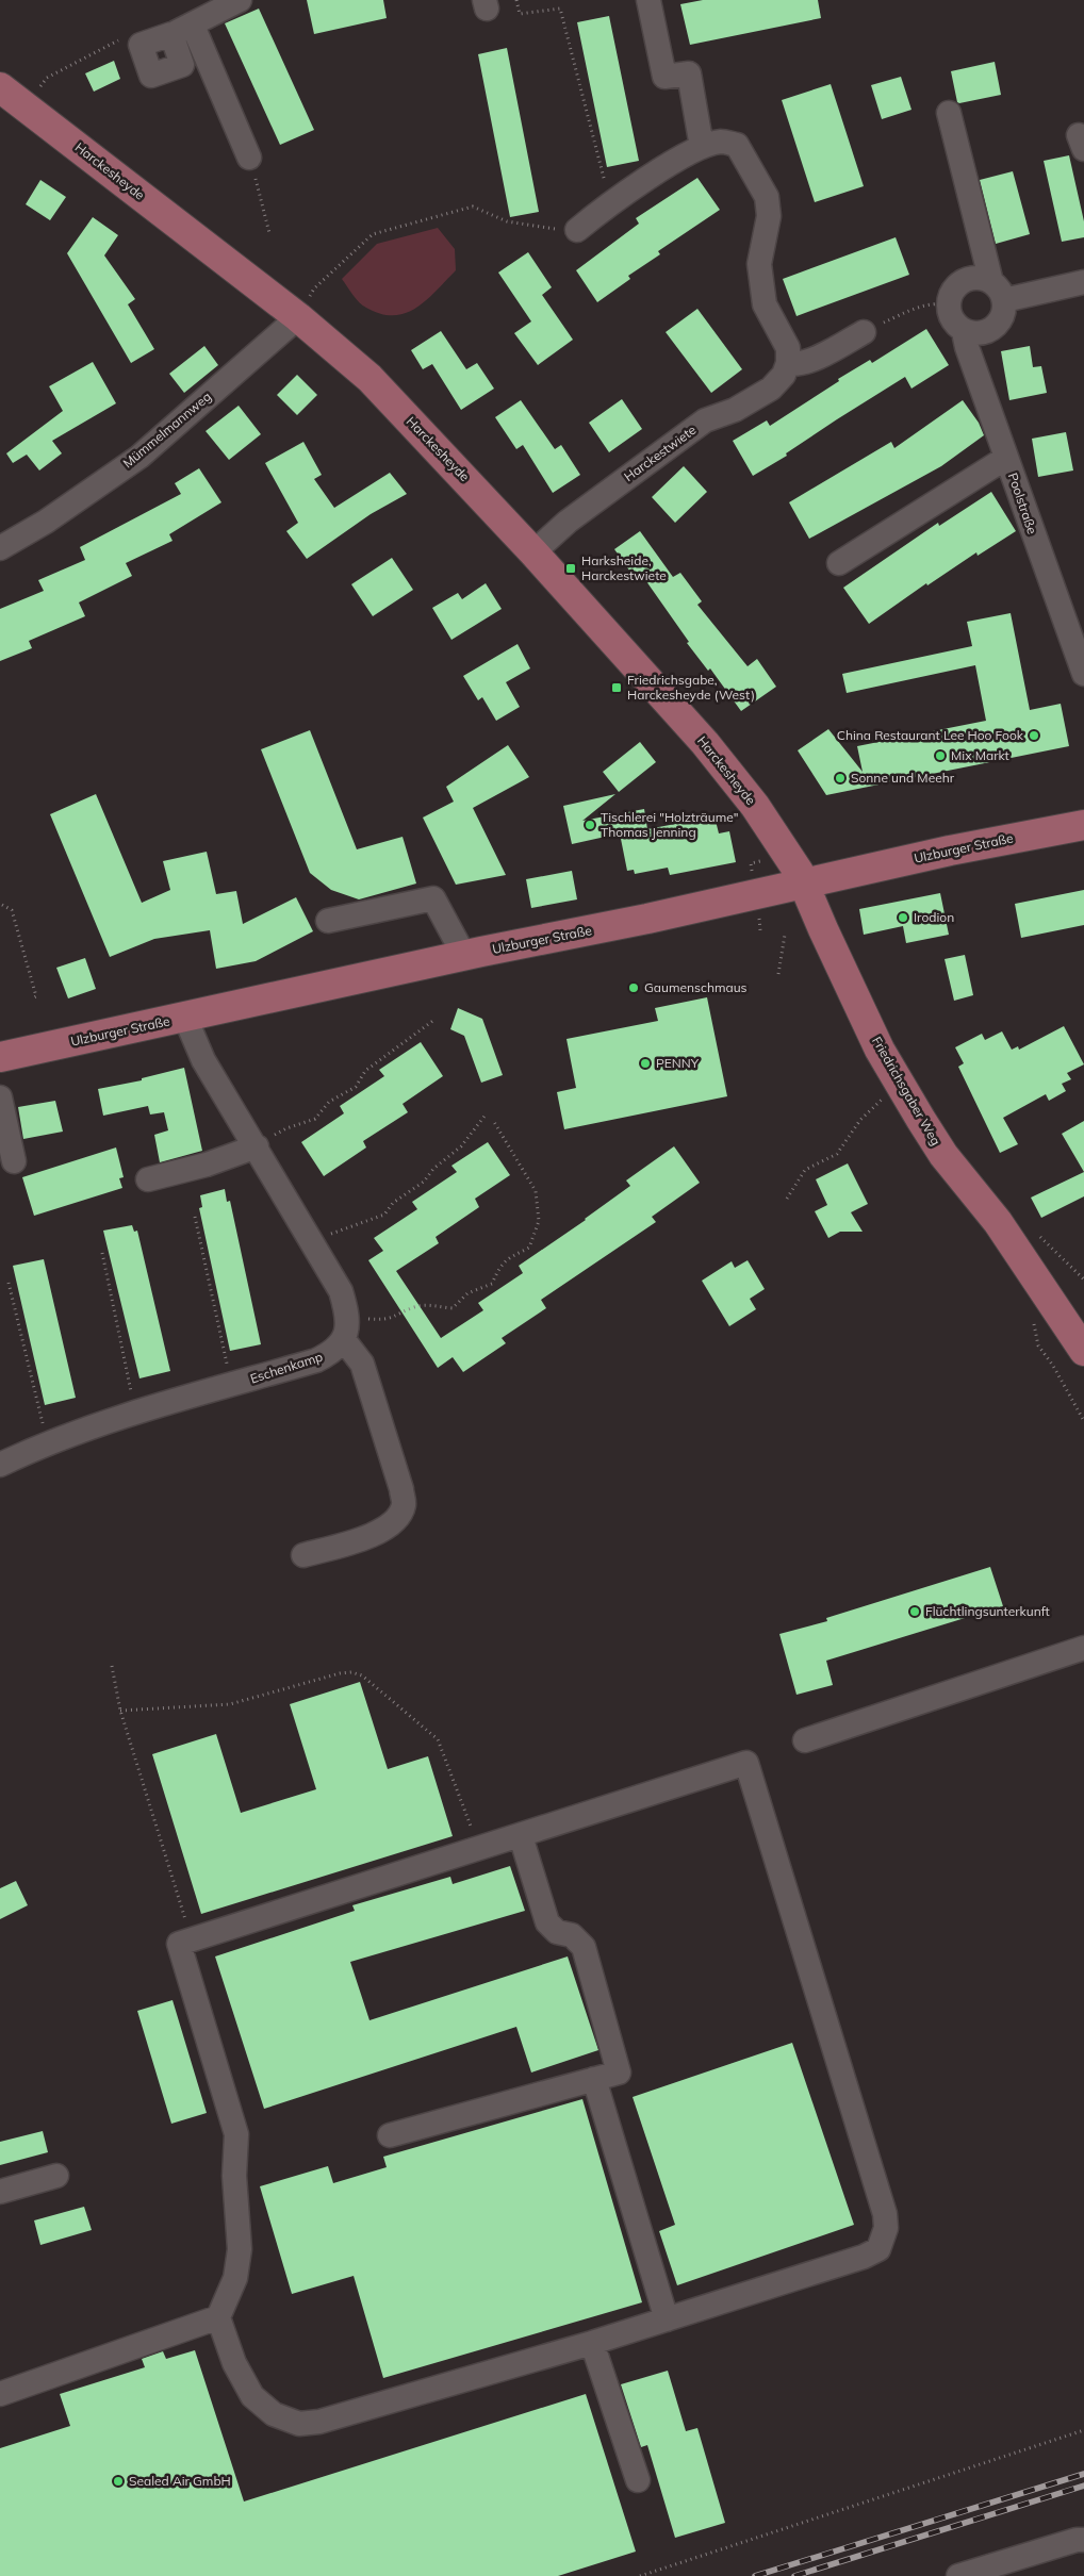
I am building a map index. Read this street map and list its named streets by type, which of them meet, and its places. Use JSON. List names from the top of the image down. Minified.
{"streets":{"main road":["Harckesheyde","Ulzburger Straße","Friedrichsgaber Weg"],"street":["Mümmelmannweg","Harckestwiete","Poolstraße","Eschenkamp"]},"crossings":[["Harckesheyde","Mümmelmannweg"],["Harckesheyde","Harckestwiete"],["Harckesheyde","Ulzburger Straße"],["Harckesheyde","Friedrichsgaber Weg"],["Ulzburger Straße","Friedrichsgaber Weg"]],"places":{"transit":["Harksheide, Harckestwiete","Friedrichsgabe, Harckesheyde (West)"],"other":["China Restaurant Lee Hoo Fook","Mix Markt","Sonne und Meehr","Tischlerei \"Holzträume\" Thomas Jenning","Irodion","Gaumenschmaus","PENNY","Flüchtlingsunterkunft","Sealed Air GmbH"]}}
